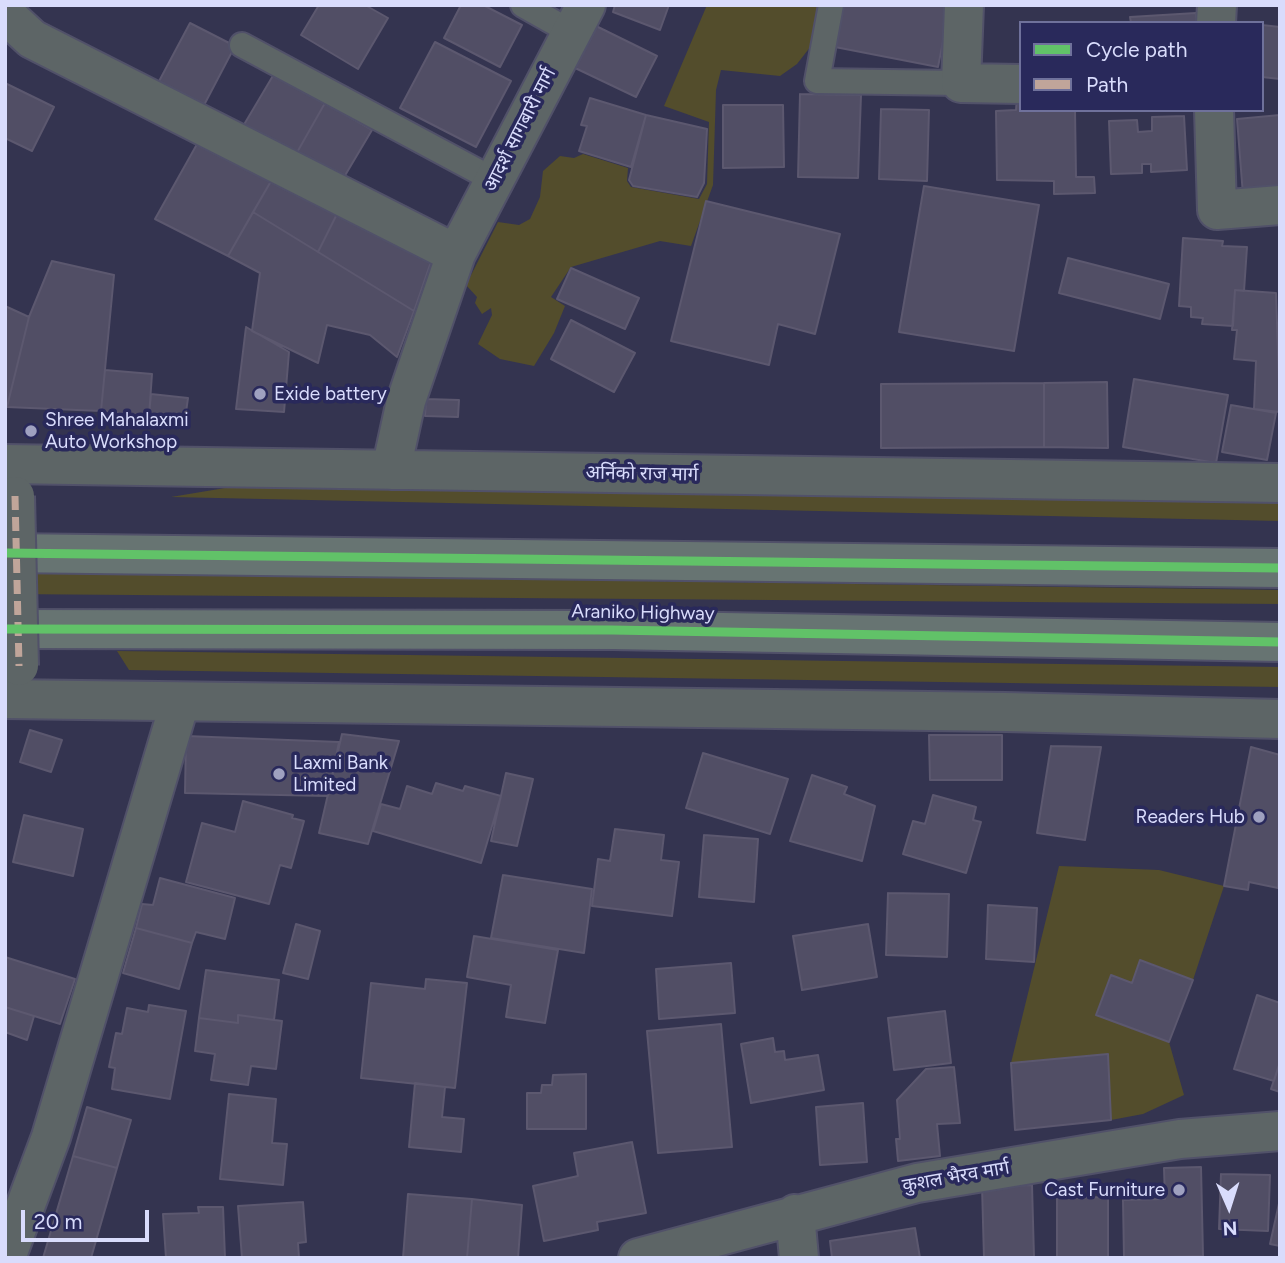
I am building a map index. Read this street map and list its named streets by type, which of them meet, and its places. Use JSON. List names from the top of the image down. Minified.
{"streets":{"highway":["Araniko Highway"],"street":["आदर्श सागबारी मार्ग","अर्निको राज मार्ग","कुशल‌ भैरव मार्ग"]},"crossings":[["आदर्श सागबारी मार्ग","अर्निको राज मार्ग"]],"places":["Exide battery","Shree Mahalaxmi Auto Workshop","Laxmi Bank Limited","Readers Hub","Cast Furniture"],"legend":["Cycle path","Path"],"scale_bar":"20 m","north":"bottom"}
